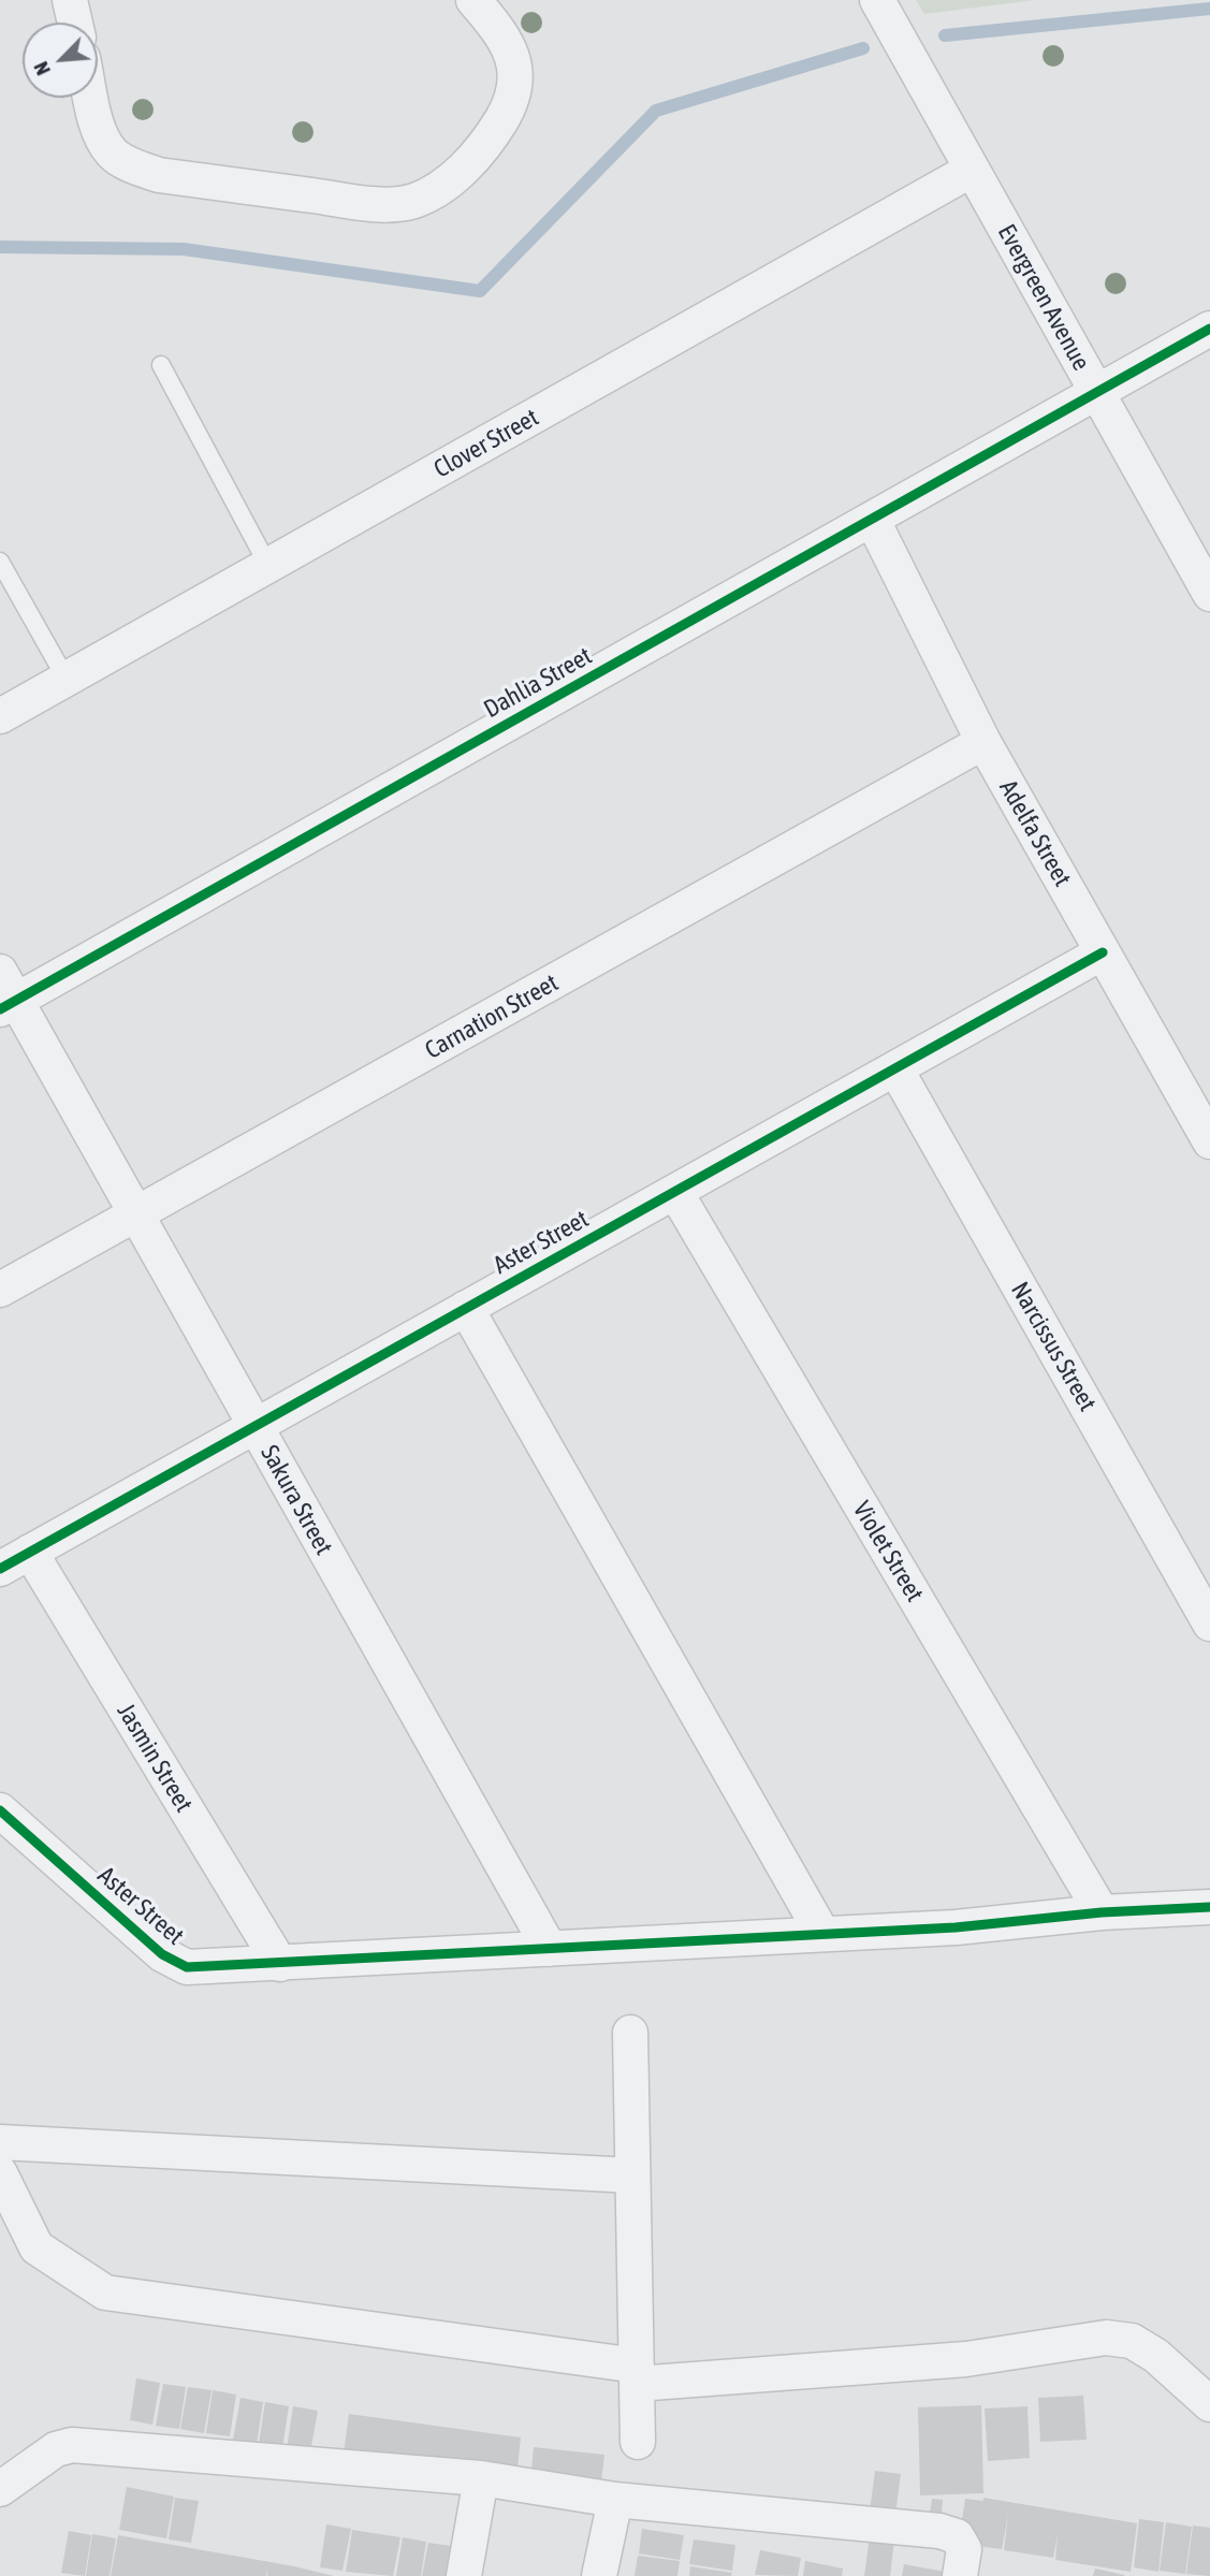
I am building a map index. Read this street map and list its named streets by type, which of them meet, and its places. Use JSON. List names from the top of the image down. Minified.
{"streets":{"street":["Evergreen Avenue","Clover Street","Dahlia Street","Adelfa Street","Carnation Street","Aster Street","Narcissus Street","Sakura Street","Violet Street","Jasmin Street"]},"crossings":[["Evergreen Avenue","Clover Street"],["Evergreen Avenue","Dahlia Street"],["Dahlia Street","Adelfa Street"],["Dahlia Street","Sakura Street"],["Adelfa Street","Carnation Street"],["Adelfa Street","Aster Street"],["Carnation Street","Sakura Street"],["Aster Street","Narcissus Street"],["Aster Street","Sakura Street"],["Aster Street","Violet Street"],["Aster Street","Jasmin Street"]],"north":"bottom left"}
